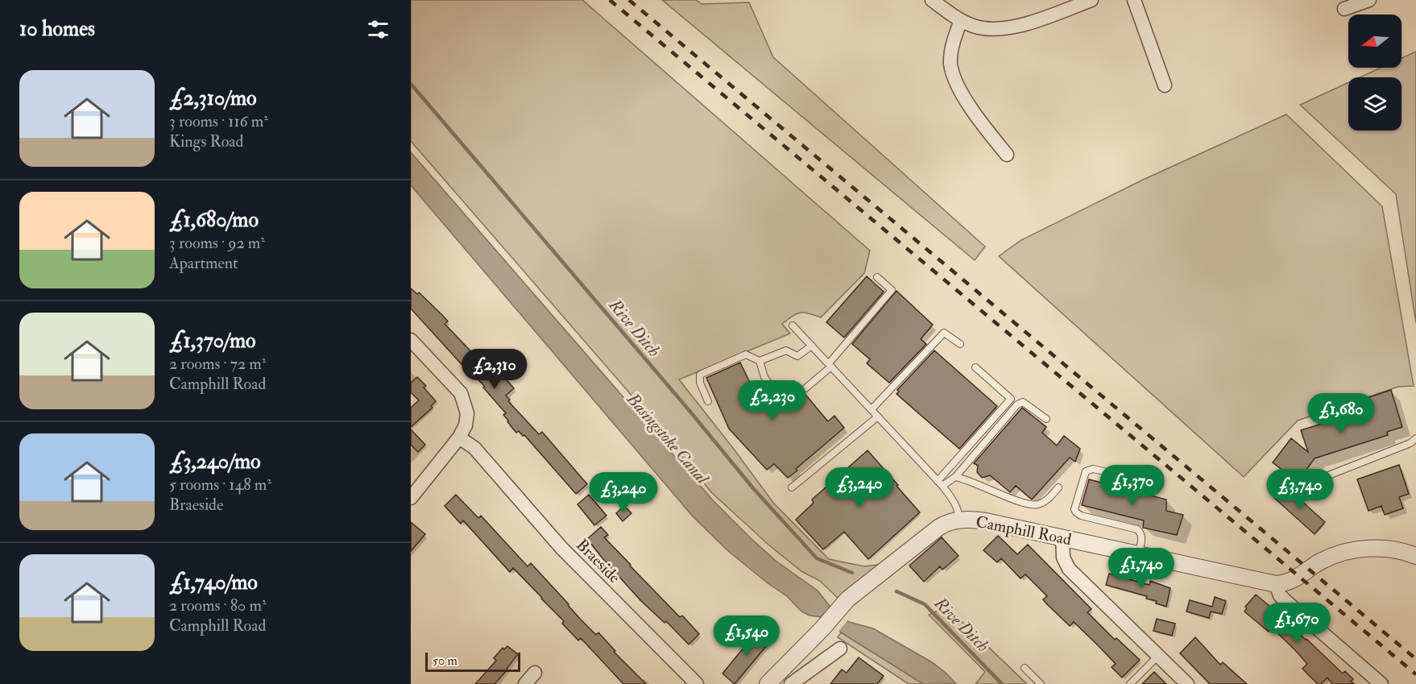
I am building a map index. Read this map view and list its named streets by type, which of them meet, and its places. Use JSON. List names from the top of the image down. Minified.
{"streets":{"street":["Camphill Road","Braeside"]},"water":["Rive Ditch","Basingstoke Canal"],"scale_bar":"50 m","north":"left","page":{"heading":"10 homes","list":[{"name":"£2,310/mo","note":"3 rooms · 116 m² · Kings Road"},{"name":"£1,680/mo","note":"3 rooms · 92 m² · Apartment"},{"name":"£1,370/mo","note":"2 rooms · 72 m² · Camphill Road"},{"name":"£3,240/mo","note":"5 rooms · 148 m² · Braeside"},{"name":"£1,740/mo","note":"2 rooms · 80 m² · Camphill Road"}],"price":["£2,310","£2,230","£1,680","£1,370","£3,240","£3,740","£3,240","£1,740","£1,670","£1,540"],"scale":"50 m"}}
